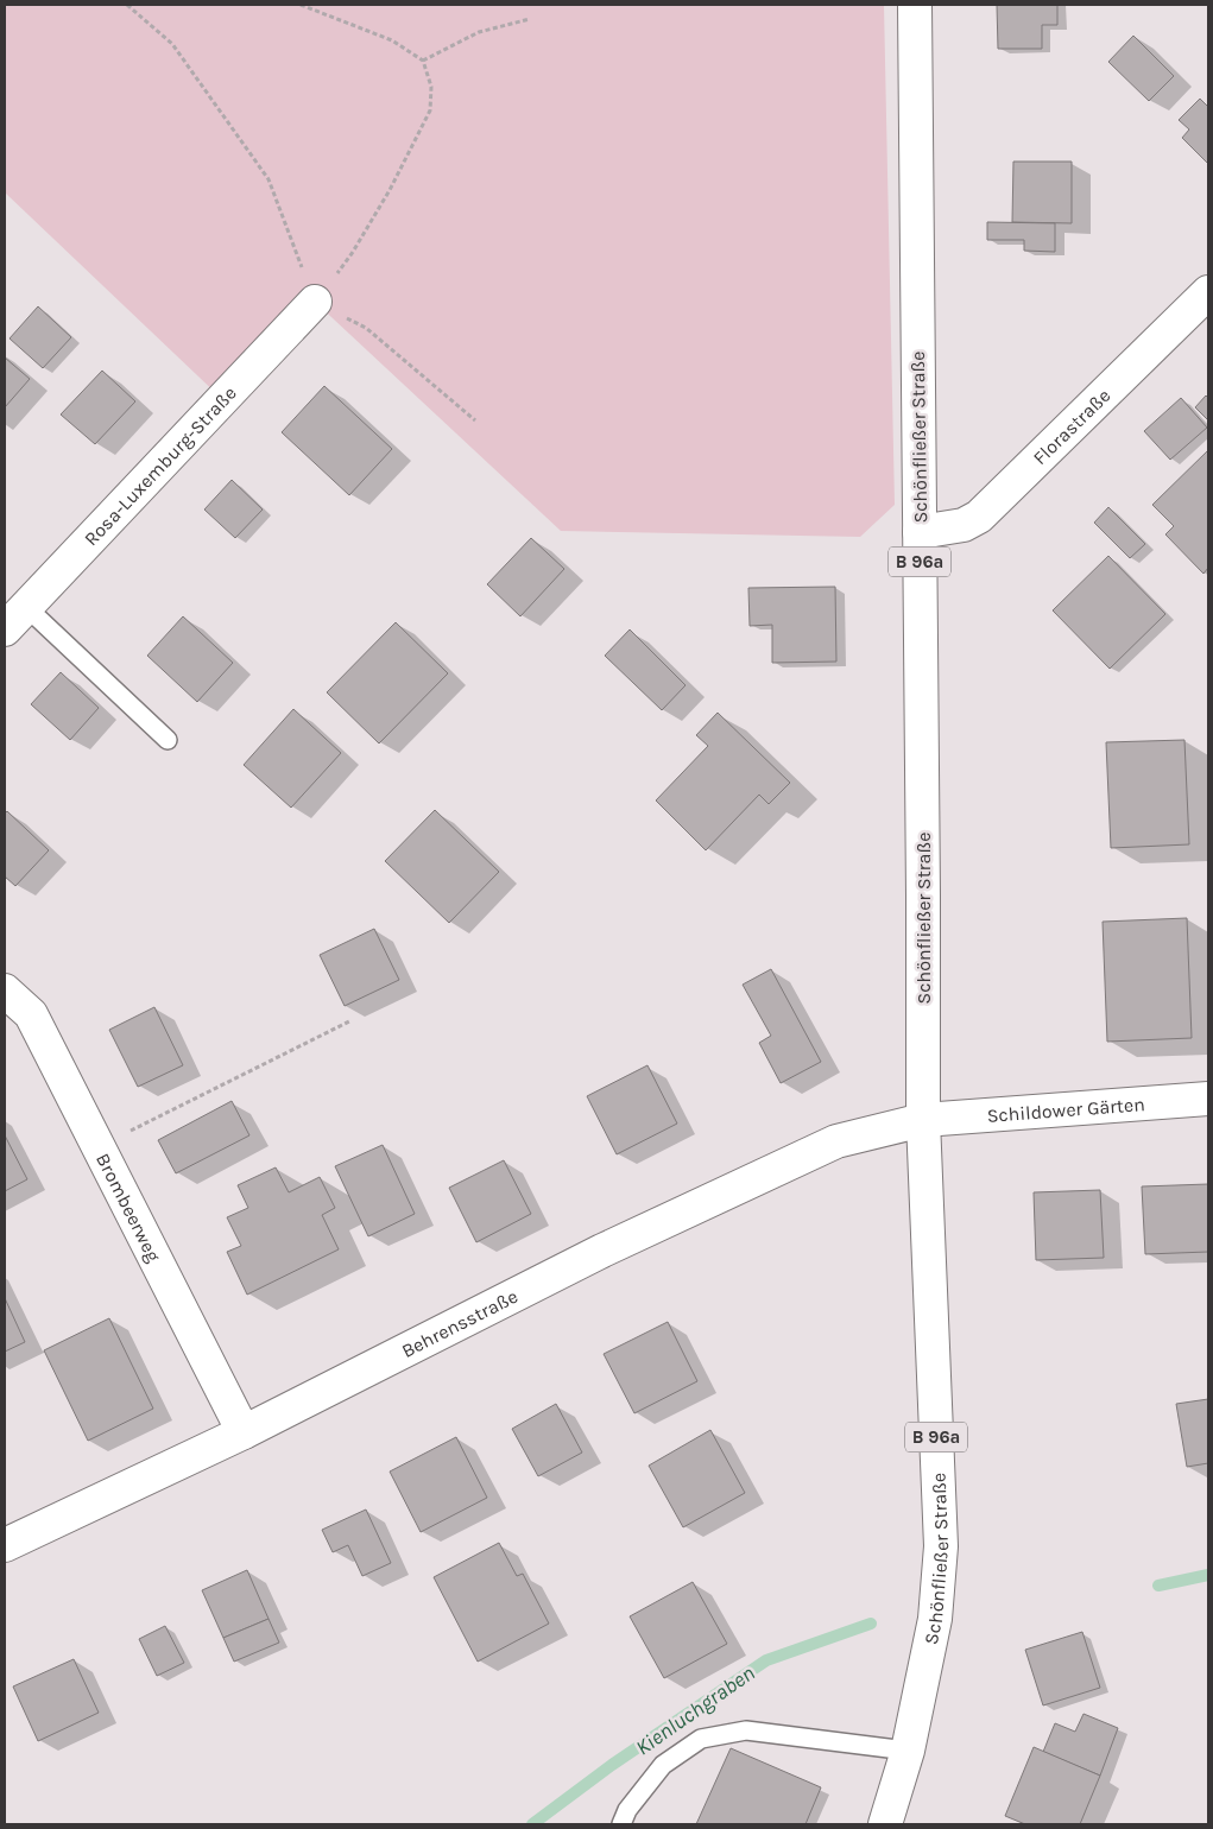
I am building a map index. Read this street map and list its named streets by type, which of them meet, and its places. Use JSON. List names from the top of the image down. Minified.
{"streets":{"street":["Florastraße","Schönfließer Straße","Rosa-Luxemburg-Straße","B 96a","Schildower Gärten","Brombeerweg","Behrensstraße"]},"crossings":[["Florastraße","Schönfließer Straße"],["Schönfließer Straße","Schildower Gärten"],["Schönfließer Straße","Behrensstraße"],["Schildower Gärten","Behrensstraße"],["Brombeerweg","Behrensstraße"]],"water":["Kienluchgraben"]}
